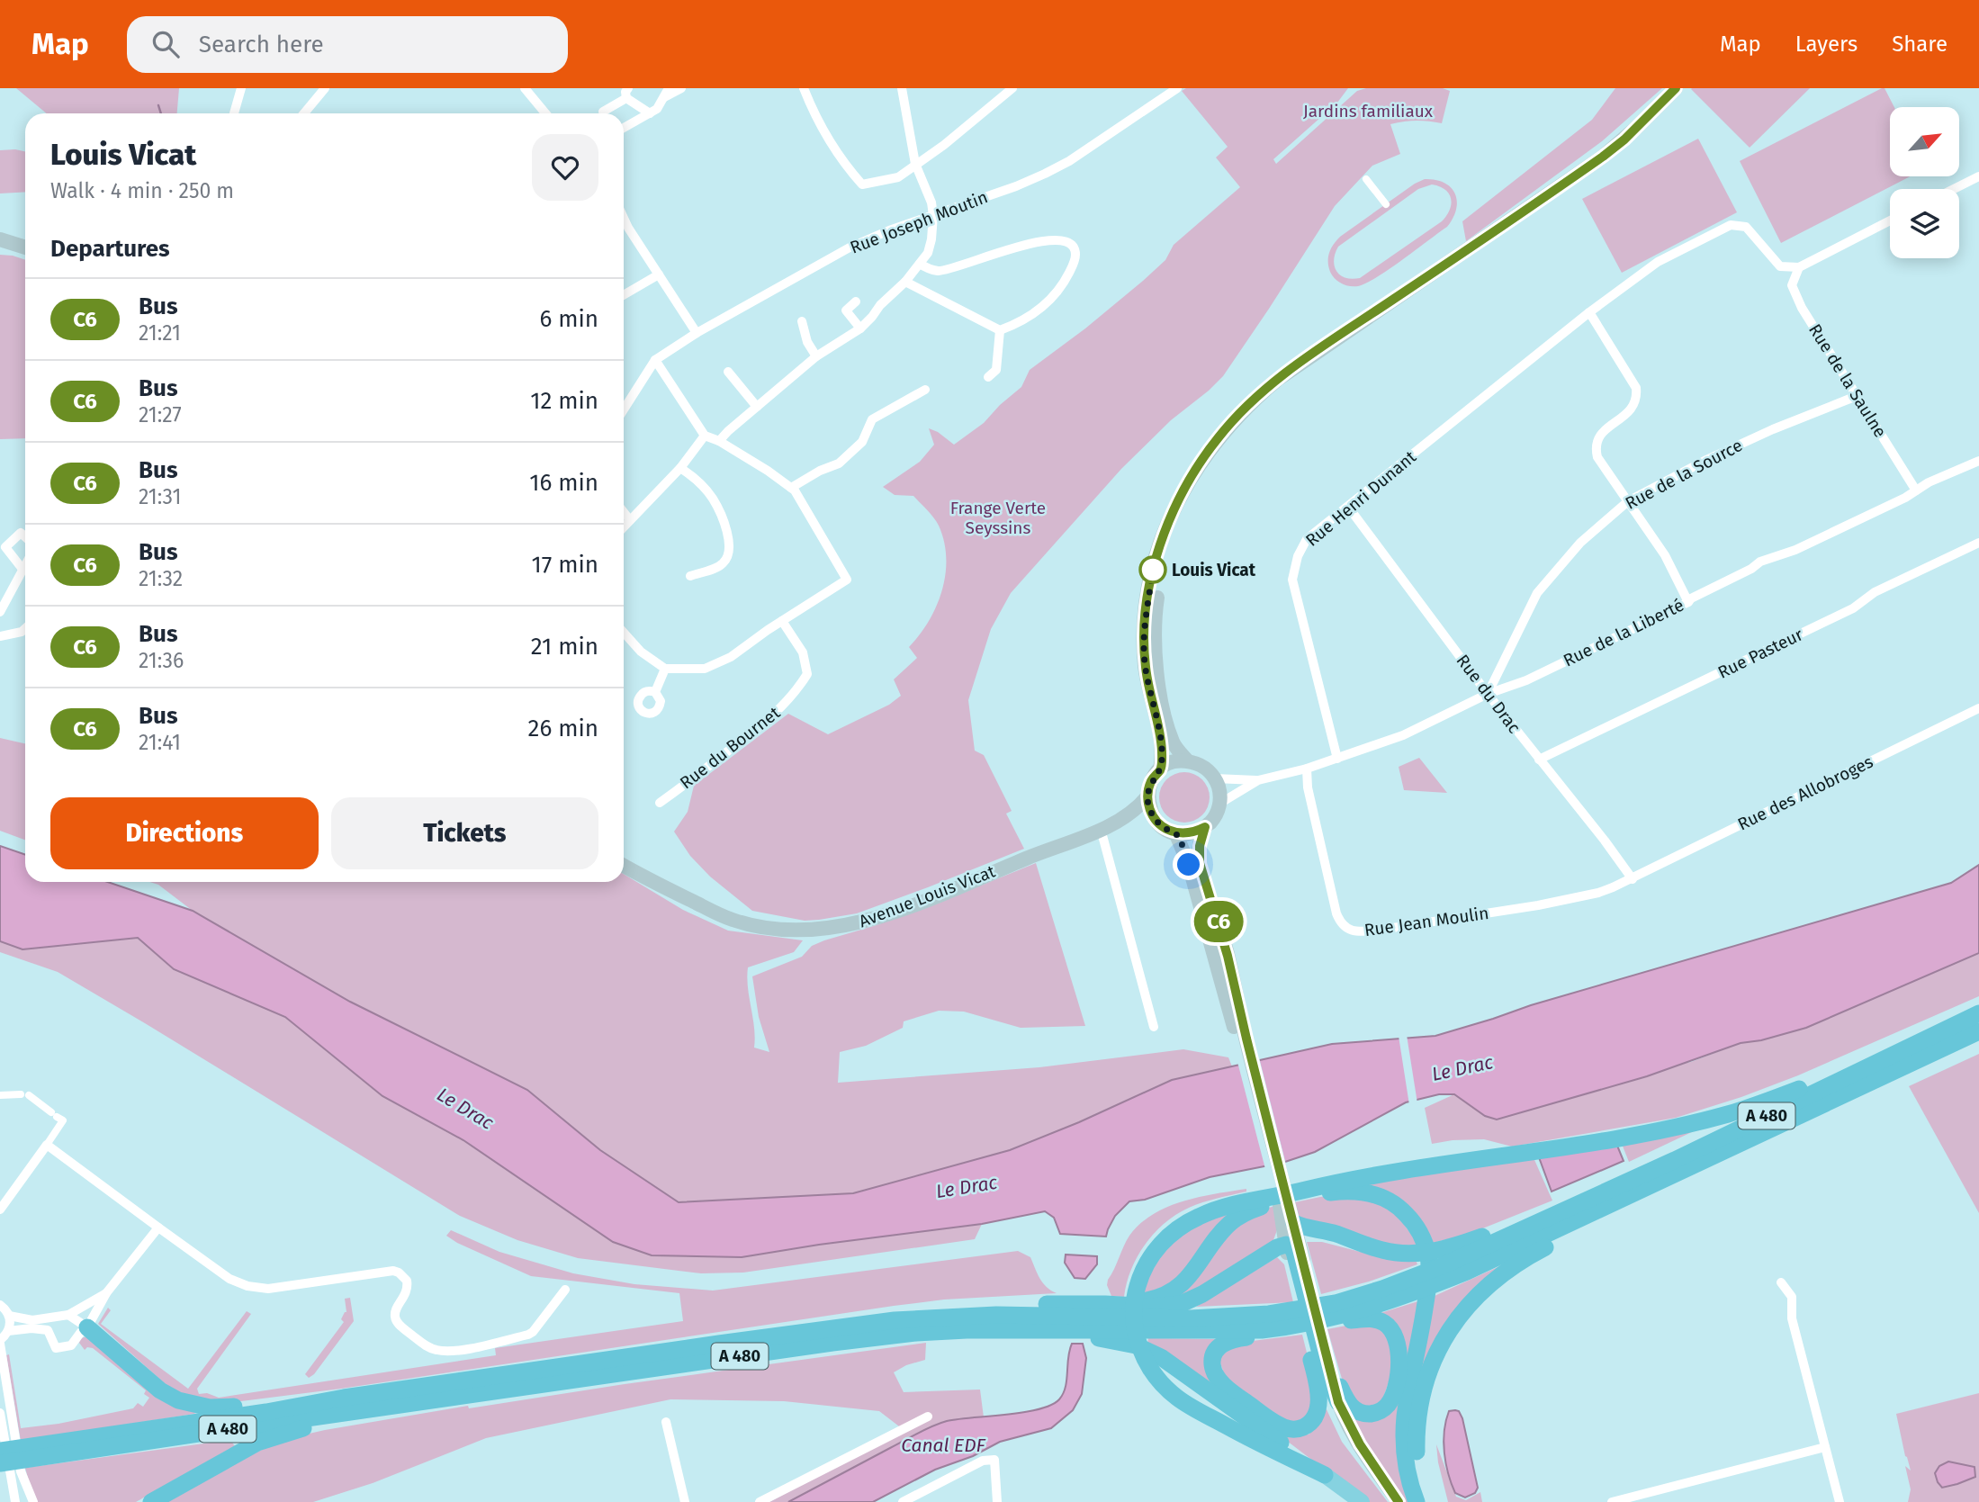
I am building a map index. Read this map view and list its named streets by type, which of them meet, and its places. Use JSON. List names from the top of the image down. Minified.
{"streets":{"highway":["A 480"],"main road":["Avenue Louis Vicat"],"street":["Rue Joseph Moutin","Rue de la Saulne","Rue de la Source","Rue Henri Dunant","Rue de la Liberté","Rue Pasteur","Rue du Drac","Rue du Bournet","Rue des Allobroges","Rue Jean Moulin"]},"crossings":[["Rue de la Saulne","Rue de la Source"],["Rue de la Saulne","Rue Henri Dunant"],["Rue de la Saulne","Rue de la Liberté"],["Rue de la Source","Rue de la Liberté"],["Rue de la Source","Rue du Drac"],["Rue Henri Dunant","Rue de la Liberté"],["Rue Henri Dunant","Rue du Drac"],["Rue de la Liberté","Rue du Drac"],["Rue de la Liberté","Rue Jean Moulin"],["Rue Pasteur","Rue du Drac"],["Rue du Drac","Rue des Allobroges"],["Rue du Drac","Rue Jean Moulin"],["Rue des Allobroges","Rue Jean Moulin"]],"water":["Le Drac","Canal EDF"],"parks":["Jardins familiaux","Frange Verte Seyssins"],"places":["Louis Vicat"],"lines":["bus line C6"],"north":"top right","page":{"header":"Map","search":"Search here","nav":["Map","Layers","Share"],"on_map":"C6","heading":[["Louis Vicat","Walk · 4 min · 250 m"],"Departures"],"list":[{"mark":"C6","name":"Bus","note":"21:21","value":"6 min"},{"mark":"C6","name":"Bus","note":"21:27","value":"12 min"},{"mark":"C6","name":"Bus","note":"21:31","value":"16 min"},{"mark":"C6","name":"Bus","note":"21:32","value":"17 min"},{"mark":"C6","name":"Bus","note":"21:36","value":"21 min"},{"mark":"C6","name":"Bus","note":"21:41","value":"26 min"}],"buttons":["Directions","Tickets"]}}
